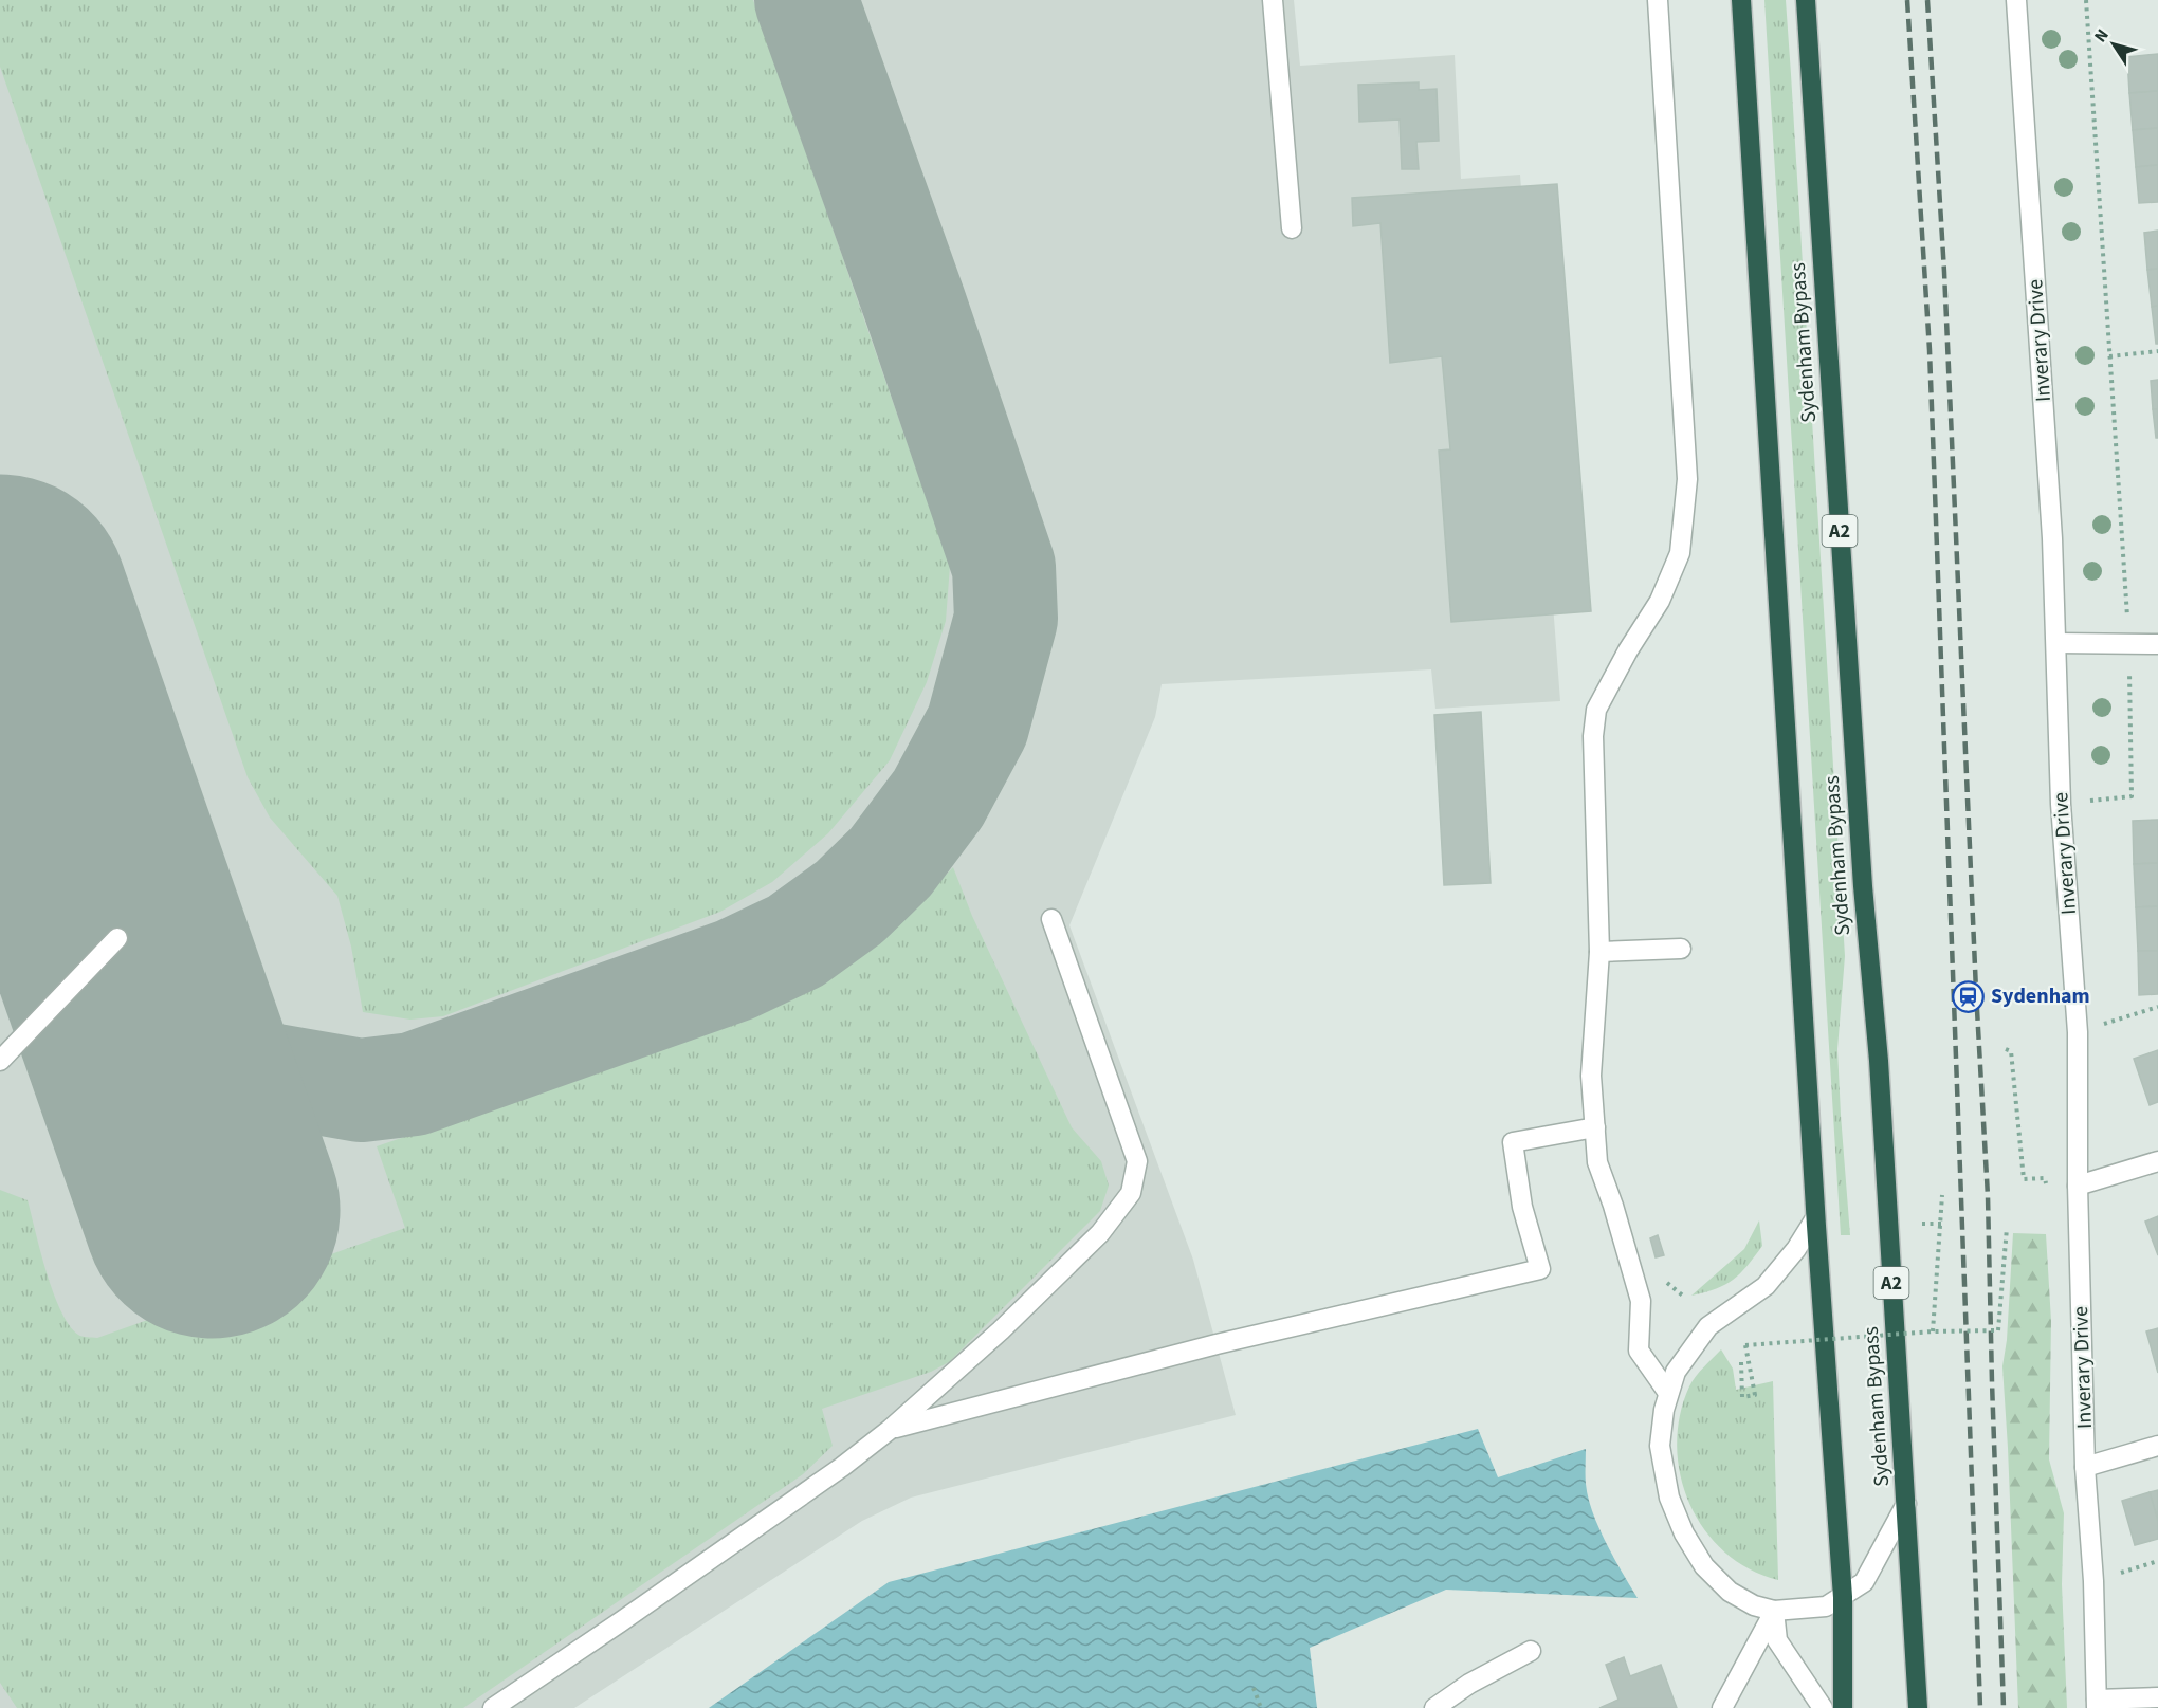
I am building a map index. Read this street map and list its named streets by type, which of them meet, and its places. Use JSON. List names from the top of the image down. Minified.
{"streets":{"highway":["Sydenham Bypass","A2"],"street":["Inverary Drive"]},"places":{"station":["Sydenham"]},"north":"top left"}
